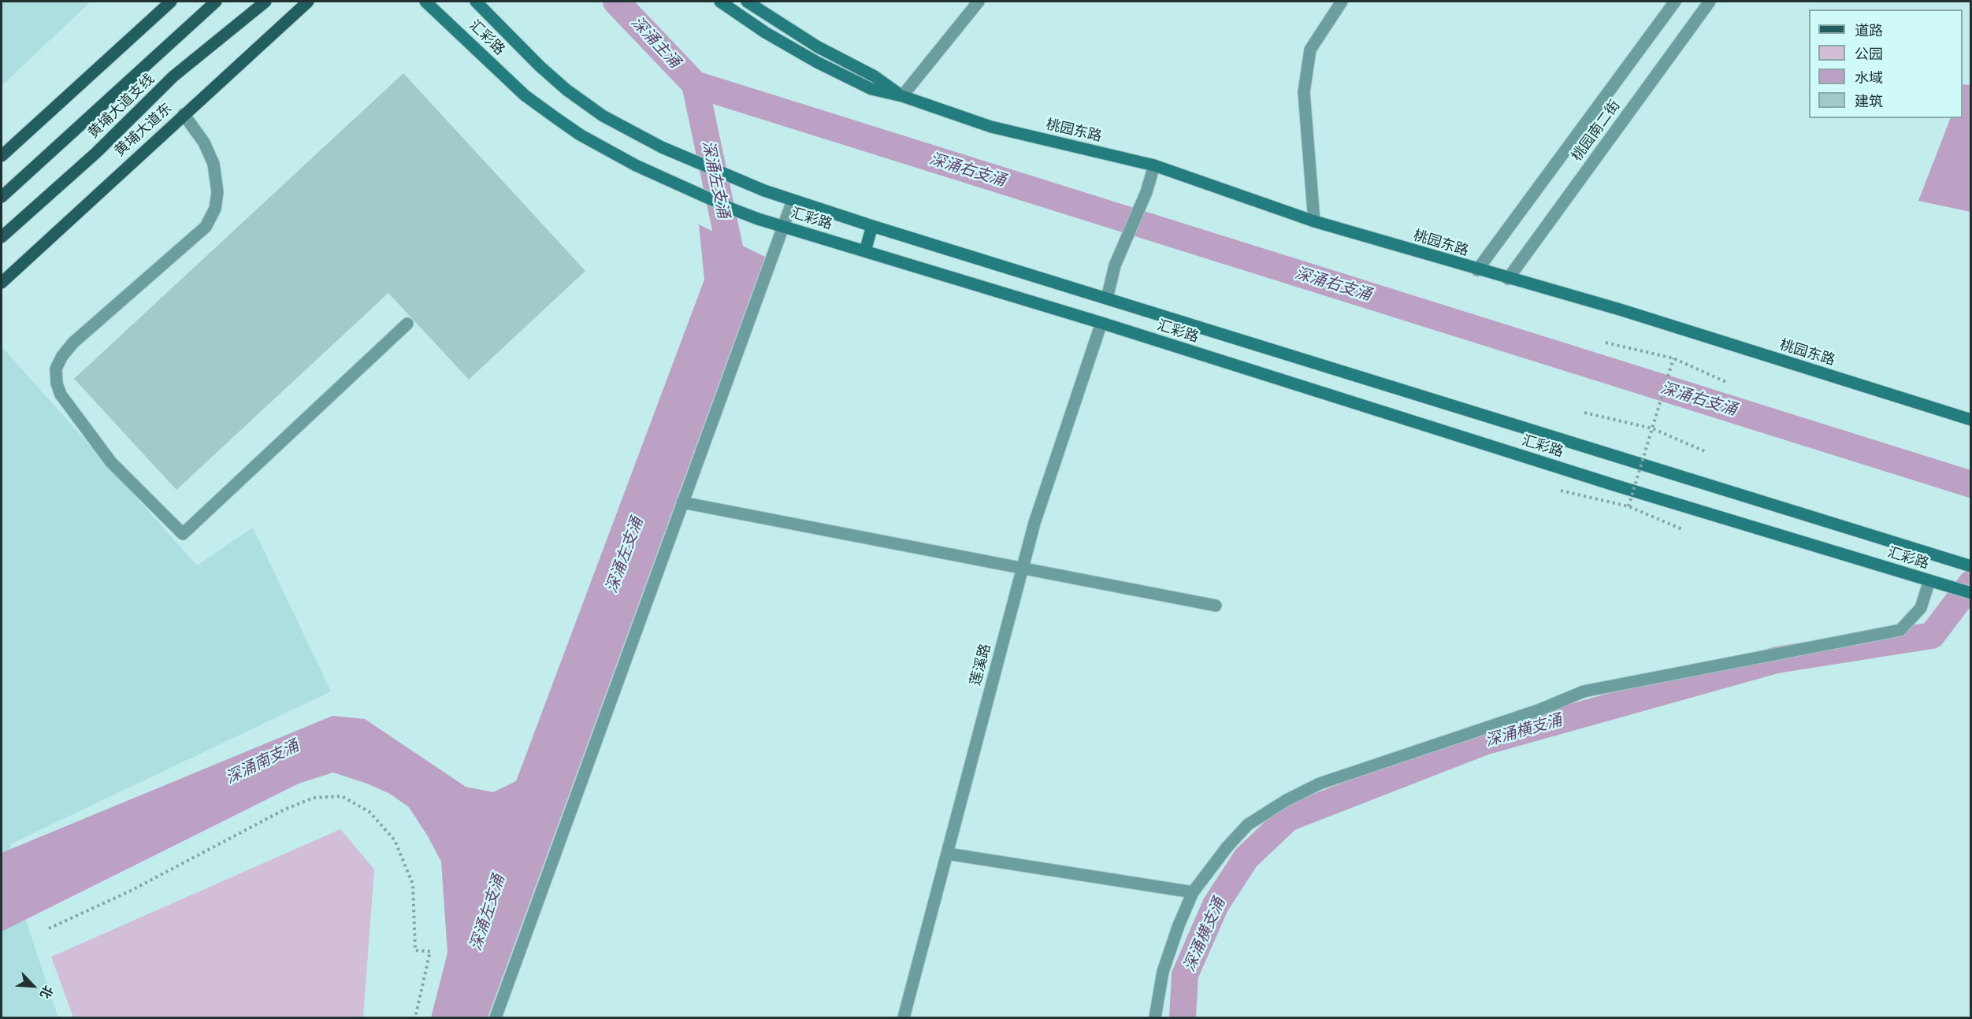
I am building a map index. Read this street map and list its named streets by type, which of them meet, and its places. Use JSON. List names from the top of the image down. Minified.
{"streets":{"main road":["黄埔大道支线","黄埔大道东"],"street":["汇彩路","桃园东路","桃园南二街","莲溪路"]},"crossings":[["汇彩路","莲溪路"],["桃园东路","桃园南二街"]],"water":["深涌主涌","深涌右支涌","深涌左支涌","深涌横支涌","深涌南支涌"],"legend":["道路","公园","水域","建筑"],"north":"bottom right"}
